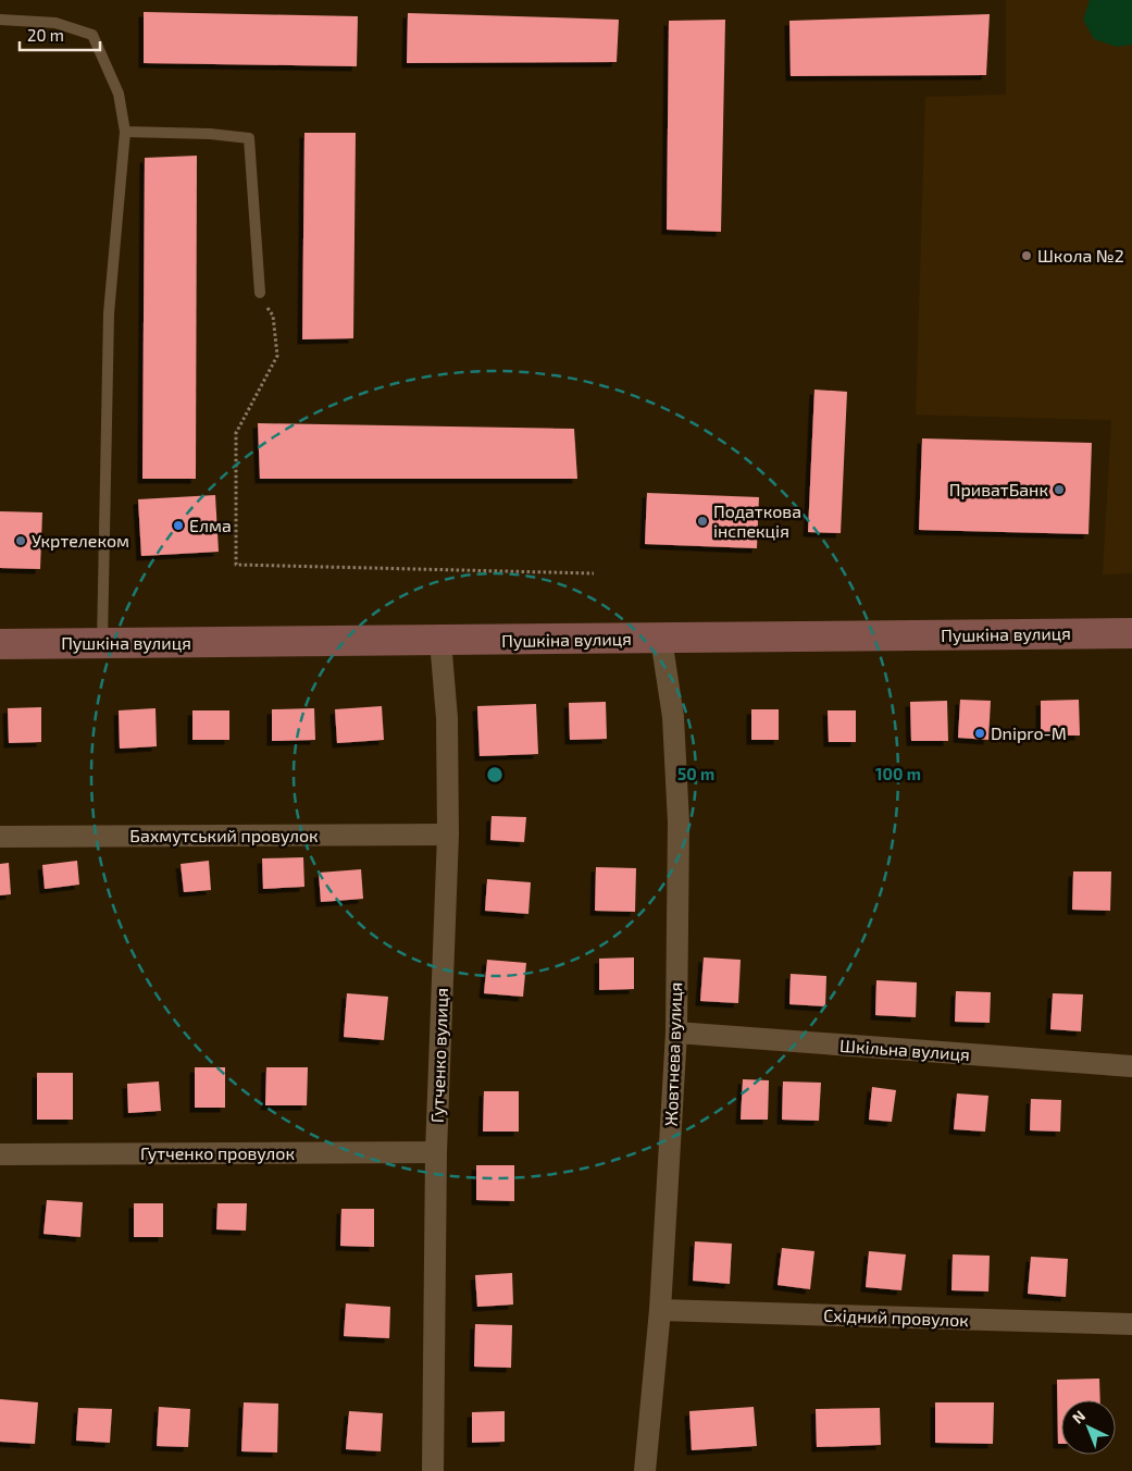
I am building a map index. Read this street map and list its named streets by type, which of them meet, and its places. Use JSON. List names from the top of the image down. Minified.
{"streets":{"main road":["Пушкіна вулиця"],"street":["Бахмутський провулок","Шкільна вулиця","Жовтнева вулиця","Гутченко вулиця","Гутченко провулок","Східний провулок"]},"crossings":[["Пушкіна вулиця","Жовтнева вулиця"],["Пушкіна вулиця","Гутченко вулиця"],["Бахмутський провулок","Гутченко вулиця"],["Шкільна вулиця","Жовтнева вулиця"],["Жовтнева вулиця","Східний провулок"],["Гутченко вулиця","Гутченко провулок"]],"places":["Школа №2","ПриватБанк","Податкова інспекція","Елма","Укртелеком","Dnipro-M"],"scale_bar":"20 m","north":"top left","rings":["50 m","100 m"]}
